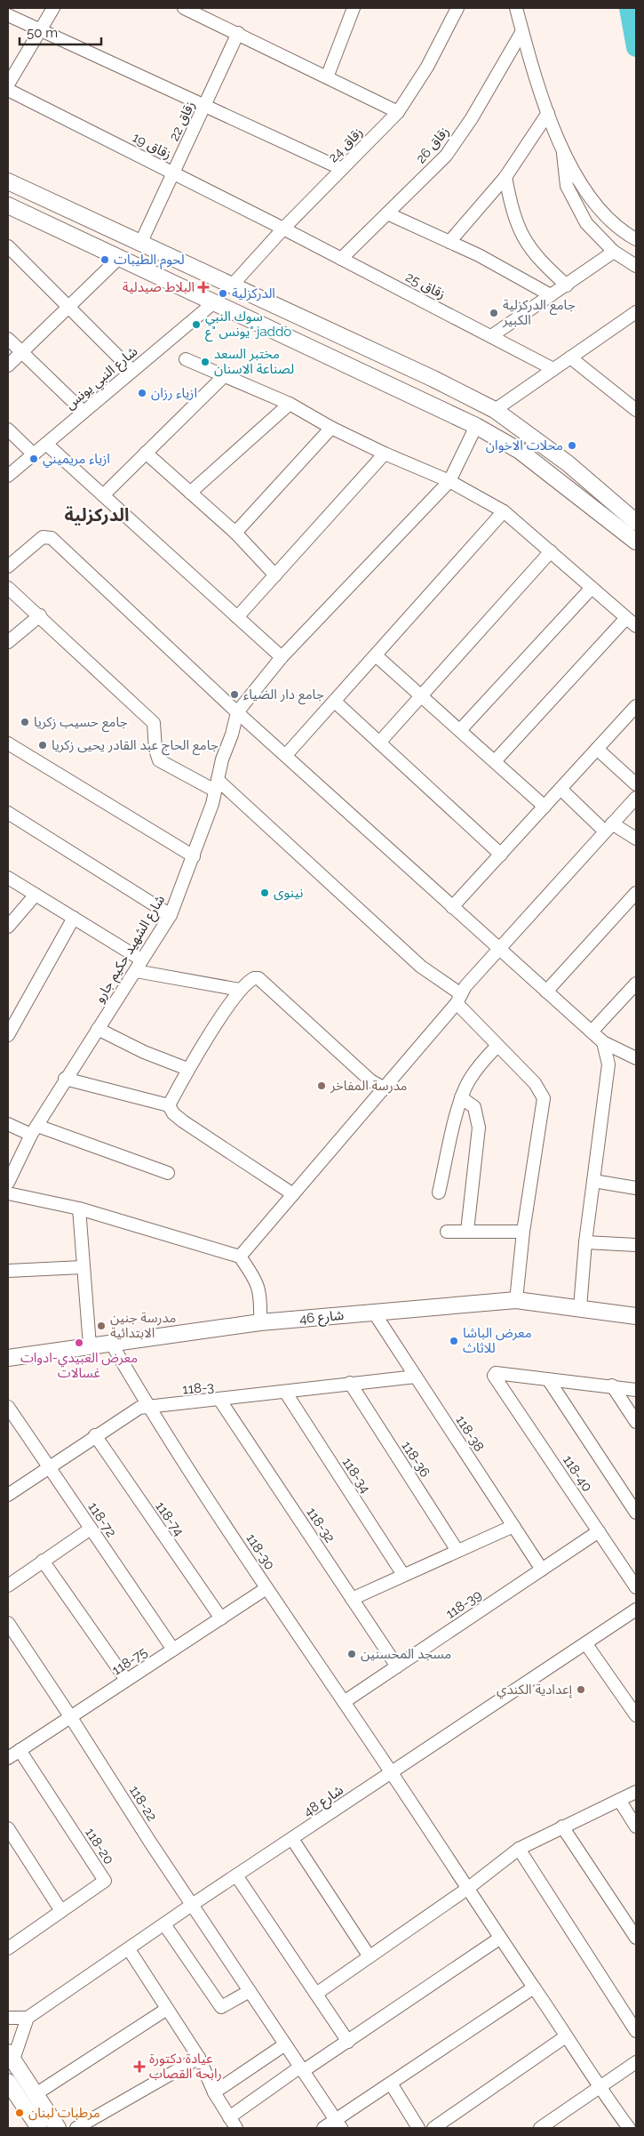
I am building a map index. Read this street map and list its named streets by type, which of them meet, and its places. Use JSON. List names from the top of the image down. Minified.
{"streets":{"main road":["شارع 46"],"street":["زقاق 22","زقاق 24","زقاق 26","زقاق 19","زقاق 25","شارع النبي يونس","شارع الشهيد حكيم جارو","118-3","118-38","118-36","118-40","118-34","118-74","118-72","118-32","118-30","118-39","118-75","شارع 48","118-22","118-20"]},"crossings":[["زقاق 22","زقاق 19"],["زقاق 24","زقاق 19"],["زقاق 24","زقاق 25"],["زقاق 26","زقاق 25"],["زقاق 19","زقاق 25"],["شارع 46","118-38"],["شارع 46","118-30"],["118-3","118-38"],["118-3","118-36"],["118-3","118-34"],["118-3","118-74"],["118-3","118-72"],["118-3","118-32"],["118-3","118-30"],["118-38","118-39"],["118-40","118-39"],["118-74","118-75"],["118-72","118-75"],["118-32","118-39"],["118-30","118-39"],["118-30","118-75"],["118-30","شارع 48"],["118-75","118-22"],["118-75","118-20"],["شارع 48","118-22"]],"districts":["الدركزلية"],"places":{"other":["لحوم الطيبات","الدركزلية","جامع الدركزلية الكبير","سوك النبي يونس \"ع\" jaddo","مختبر السعد لصناعة الاسنان","ازياء رزان","محلات الاخوان","ازياء مريميني","جامع دار الضياء","جامع حسيب زكريا","جامع الحاج عبد القادر يحيى زكريا","نينوى","مدرسة المفاخر","مدرسة جنين الابتدائية","معرض الباشا للاثاث","معرض العبيدي-ادوات غسالات","مسجد المحسنين","إعدادية الكندي","مرطبات لبنان"],"health":["البلاط صيدلية","عيادة دكتورة رابحة القصاب"]},"scale_bar":"50 m"}
